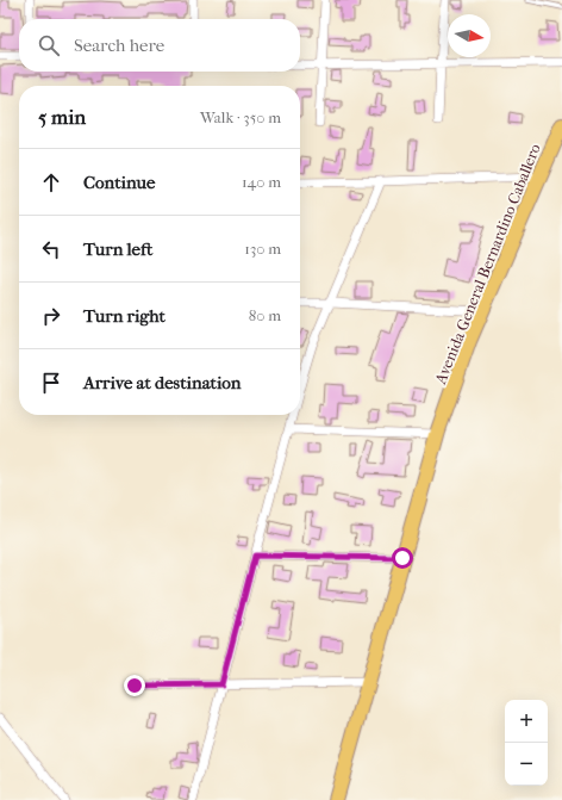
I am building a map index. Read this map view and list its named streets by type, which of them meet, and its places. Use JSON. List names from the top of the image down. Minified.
{"streets":{"highway":["Avenida General Bernardino Caballero"]},"north":"right","page":{"search":"Search here","heading":["5 min","Walk · 350 m"],"list":[["Continue","140 m"],["Turn left","130 m"],["Turn right","80 m"],"Arrive at destination"],"map_buttons":["+","−"]}}
